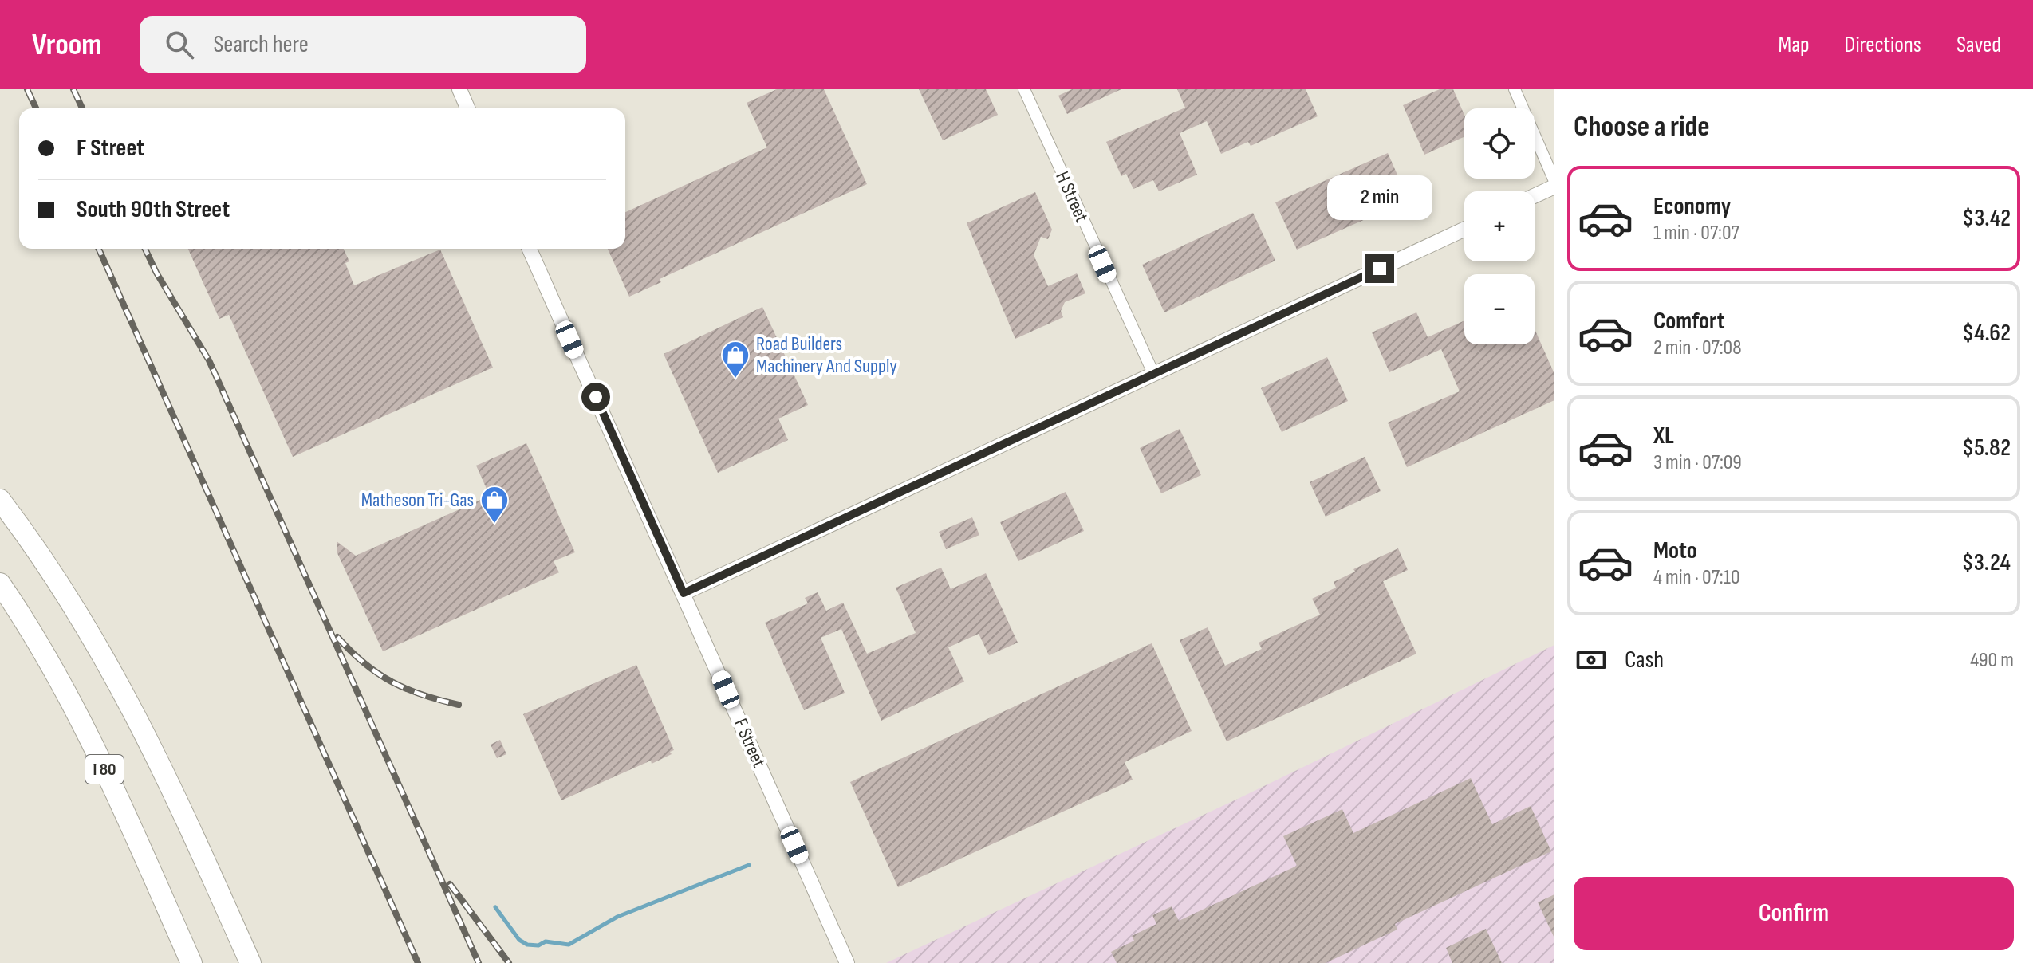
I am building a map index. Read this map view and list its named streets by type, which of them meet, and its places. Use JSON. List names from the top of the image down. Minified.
{"streets":{"highway":["I 80"],"street":["H Street","F Street"]},"places":{"shop":["Road Builders Machinery And Supply","Matheson Tri-Gas"]},"page":{"header":"Vroom","search":"Search here","nav":["Map","Directions","Saved"],"heading":"Choose a ride","map_buttons":["+","−"],"banner":["F Street","South 90th Street"],"list":[{"name":"Economy","note":"1 min · 07:07","value":"$3.42"},{"name":"Comfort","note":"2 min · 07:08","value":"$4.62"},{"name":"XL","note":"3 min · 07:09","value":"$5.82"},{"name":"Moto","note":"4 min · 07:10","value":"$3.24"}],"bubble":"2 min","pay":["Cash","490 m"],"buttons":"Confirm"}}
